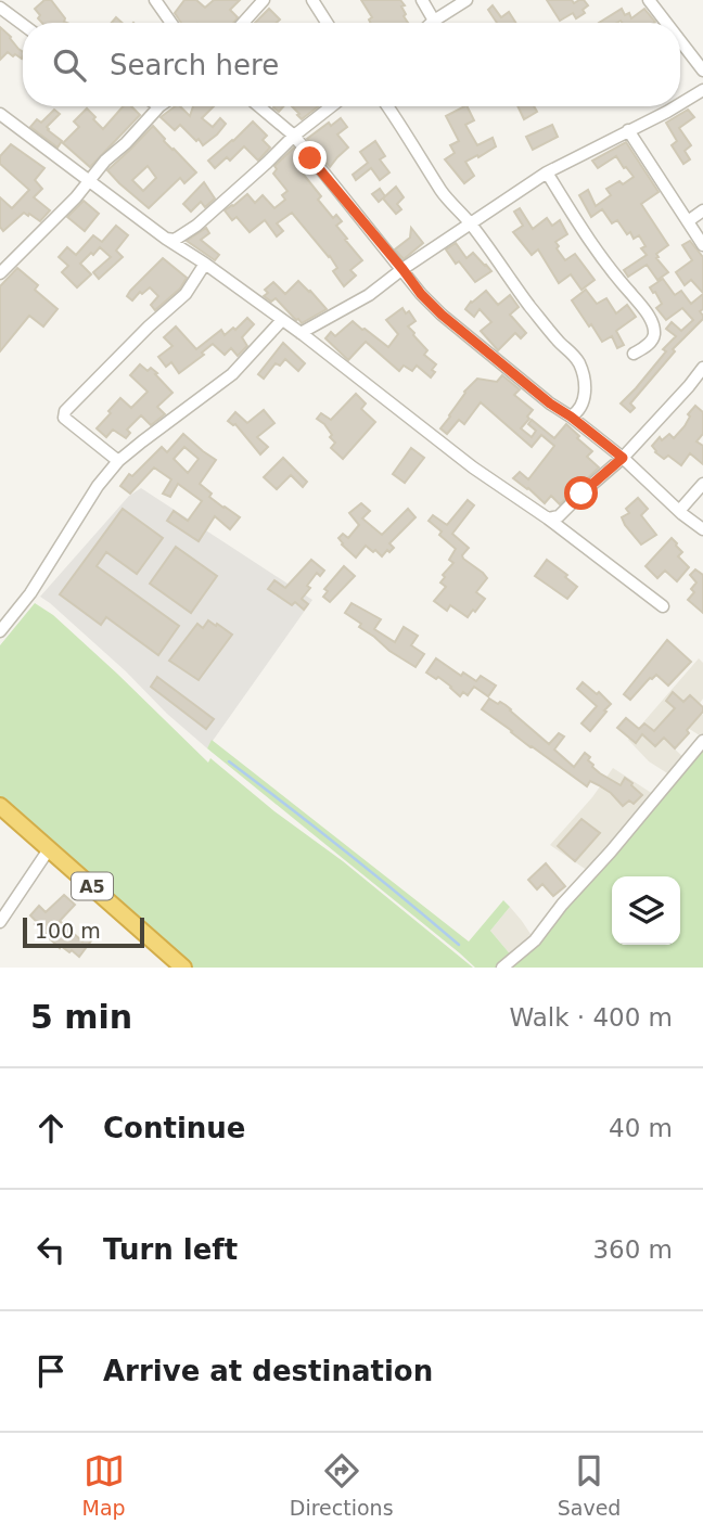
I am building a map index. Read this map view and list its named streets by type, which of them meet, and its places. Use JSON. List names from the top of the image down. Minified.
{"streets":{"highway":["A5"]},"scale_bar":"100 m","page":{"search":"Search here","scale":"100 m","heading":["5 min","Walk · 400 m"],"list":[["Continue","40 m"],["Turn left","360 m"],"Arrive at destination"],"nav":["Map","Directions","Saved"]}}
